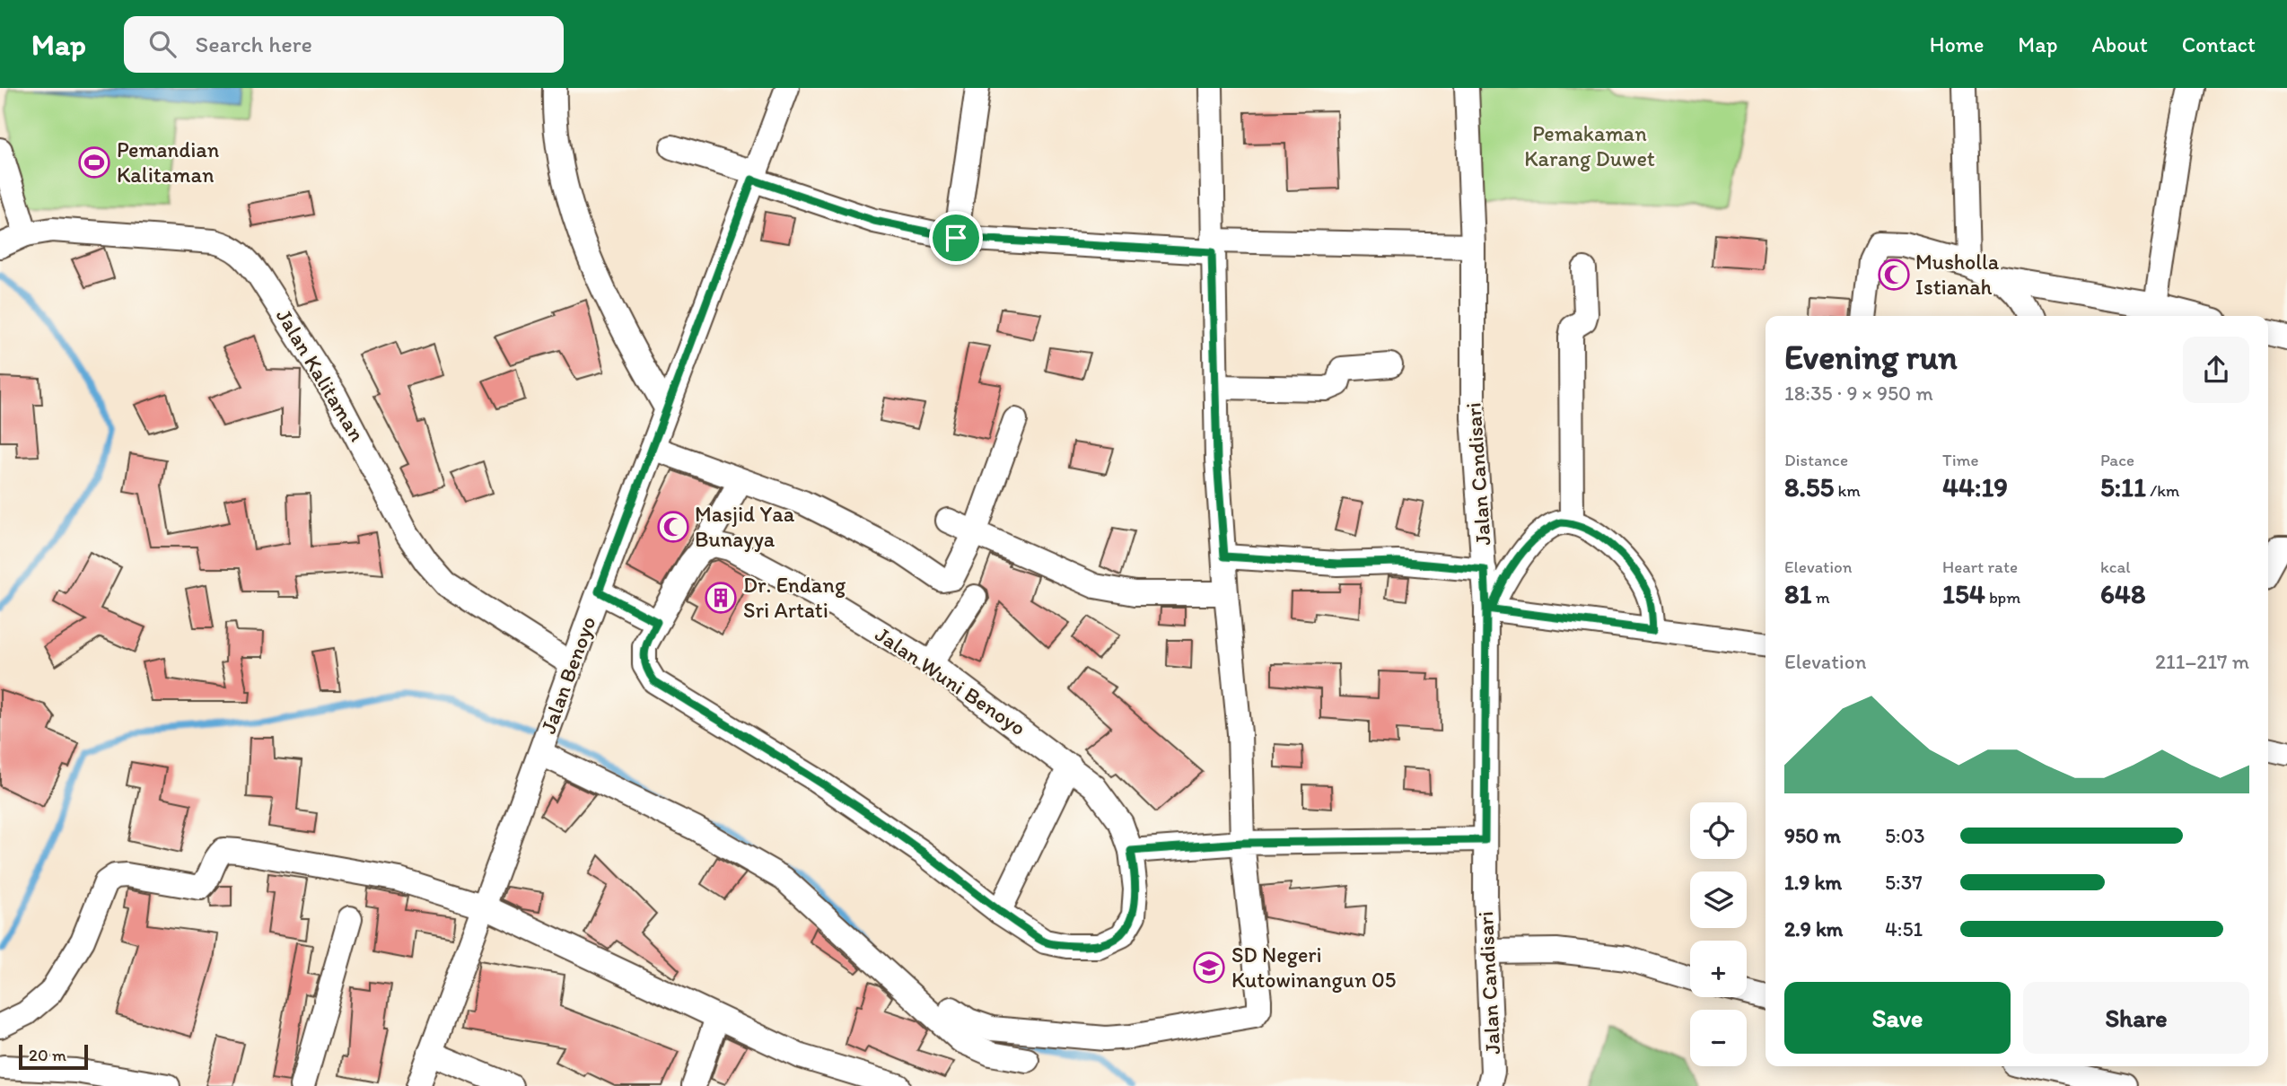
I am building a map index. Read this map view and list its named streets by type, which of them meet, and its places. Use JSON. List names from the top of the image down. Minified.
{"streets":{"street":["Jalan Kalitaman","Jalan Candisari","Jalan Benoyo","Jalan Wuni Benoyo"]},"crossings":[["Jalan Kalitaman","Jalan Benoyo"]],"parks":["Pemakaman Karang Duwet"],"places":{"sports":["Pemandian Kalitaman"],"mosque":["Musholla Istianah","Masjid Yaa Bunayya"],"building":["Dr. Endang Sri Artati"],"school or university":["SD Negeri Kutowinangun 05"]},"scale_bar":"20 m","page":{"header":"Map","search":"Search here","nav":["Home","Map","About","Contact"],"heading":["Evening run","18:35 · 9 × 950 m"],"stats":[["Distance","8.55 km"],["Time","44:19"],["Pace","5:11 /km"],["Elevation","81 m"],["Heart rate","154 bpm"],["kcal","648"]],"chart":["Elevation","211–217 m"],"map_buttons":["+","−"],"list":[{"name":"950 m","note":"5:03"},{"name":"1.9 km","note":"5:37"},{"name":"2.9 km","note":"4:51"}],"buttons":["Save","Share"],"scale":"20 m"}}
